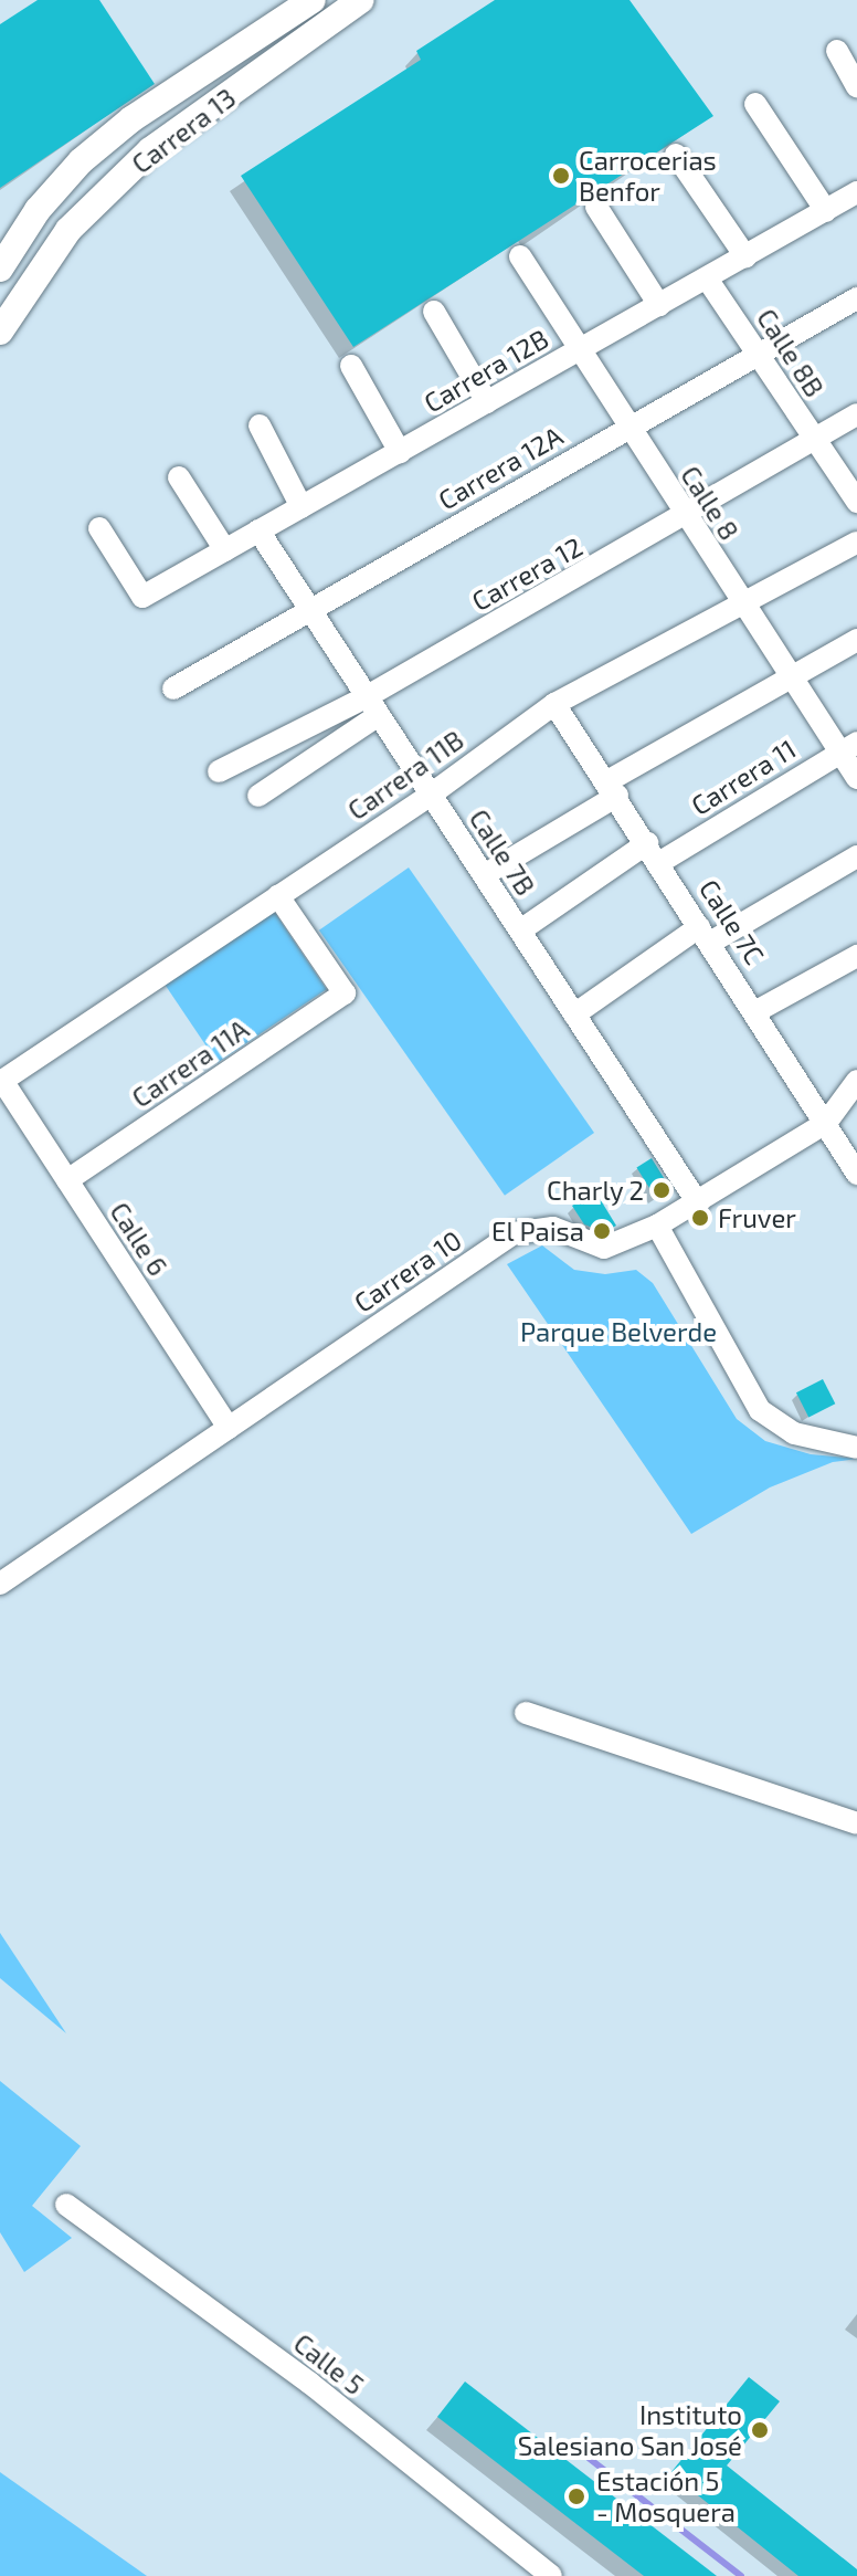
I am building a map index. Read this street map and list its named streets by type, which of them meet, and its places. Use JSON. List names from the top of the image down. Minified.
{"streets":{"street":["Carrera 13","Calle 8B","Carrera 12B","Carrera 12A","Calle 8","Carrera 12","Carrera 11B","Carrera 11","Calle 7B","Calle 7C","Carrera 11A","Calle 6","Carrera 10","Calle 5"]},"crossings":[["Calle 8B","Carrera 12B"],["Calle 8B","Carrera 12A"],["Calle 8B","Carrera 12"],["Carrera 12B","Calle 8"],["Carrera 12B","Calle 7B"],["Carrera 12A","Calle 8"],["Carrera 12A","Calle 7B"],["Calle 8","Carrera 12"],["Calle 8","Carrera 11B"],["Calle 8","Carrera 11"],["Carrera 12","Calle 7B"],["Carrera 11B","Calle 7B"],["Carrera 11B","Calle 7C"],["Carrera 11B","Carrera 11A"],["Carrera 11B","Calle 6"],["Carrera 11","Calle 7B"],["Carrera 11","Calle 7C"],["Calle 7B","Carrera 10"],["Calle 7C","Carrera 10"],["Carrera 11A","Calle 6"],["Calle 6","Carrera 10"]],"parks":["Parque Belverde"],"places":["Carrocerias Benfor","Charly 2","Fruver","El Paisa","Instituto Salesiano San José","Estación 5 - Mosquera"]}
